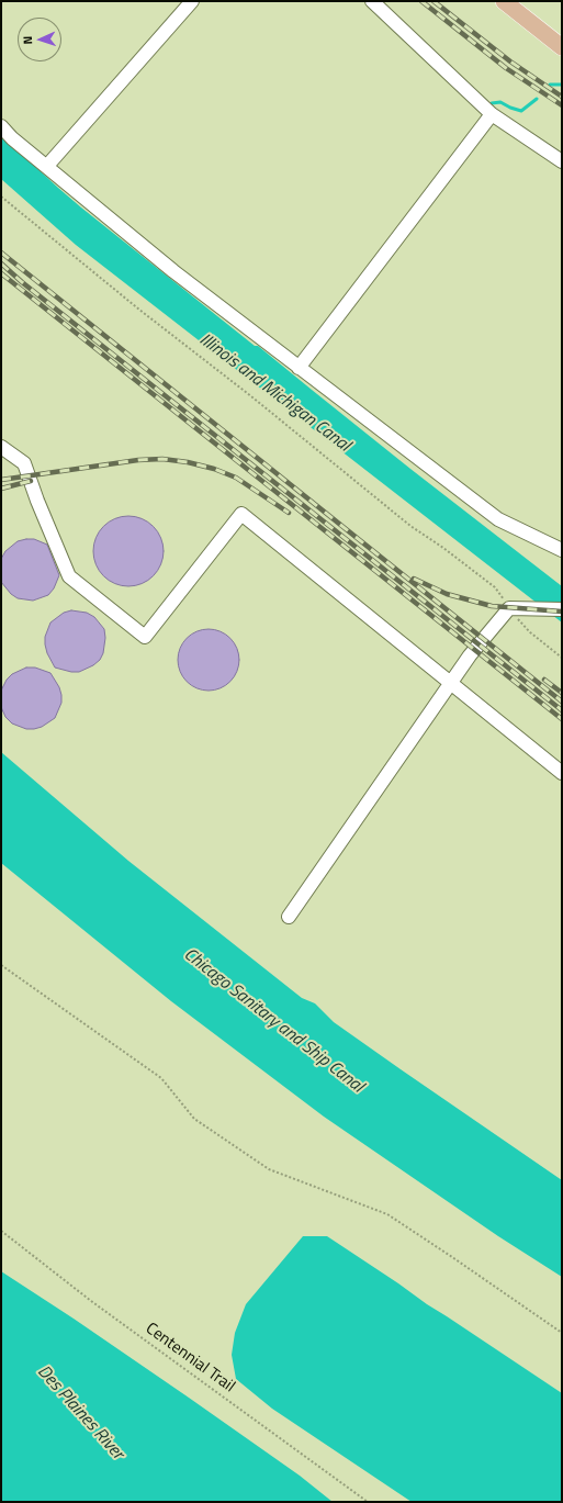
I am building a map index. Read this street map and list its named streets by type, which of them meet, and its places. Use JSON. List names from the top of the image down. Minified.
{"streets":{"path":["Centennial Trail"]},"water":["Illinois and Michigan Canal","Chicago Sanitary and Ship Canal","Des Plaines River"],"north":"left"}
